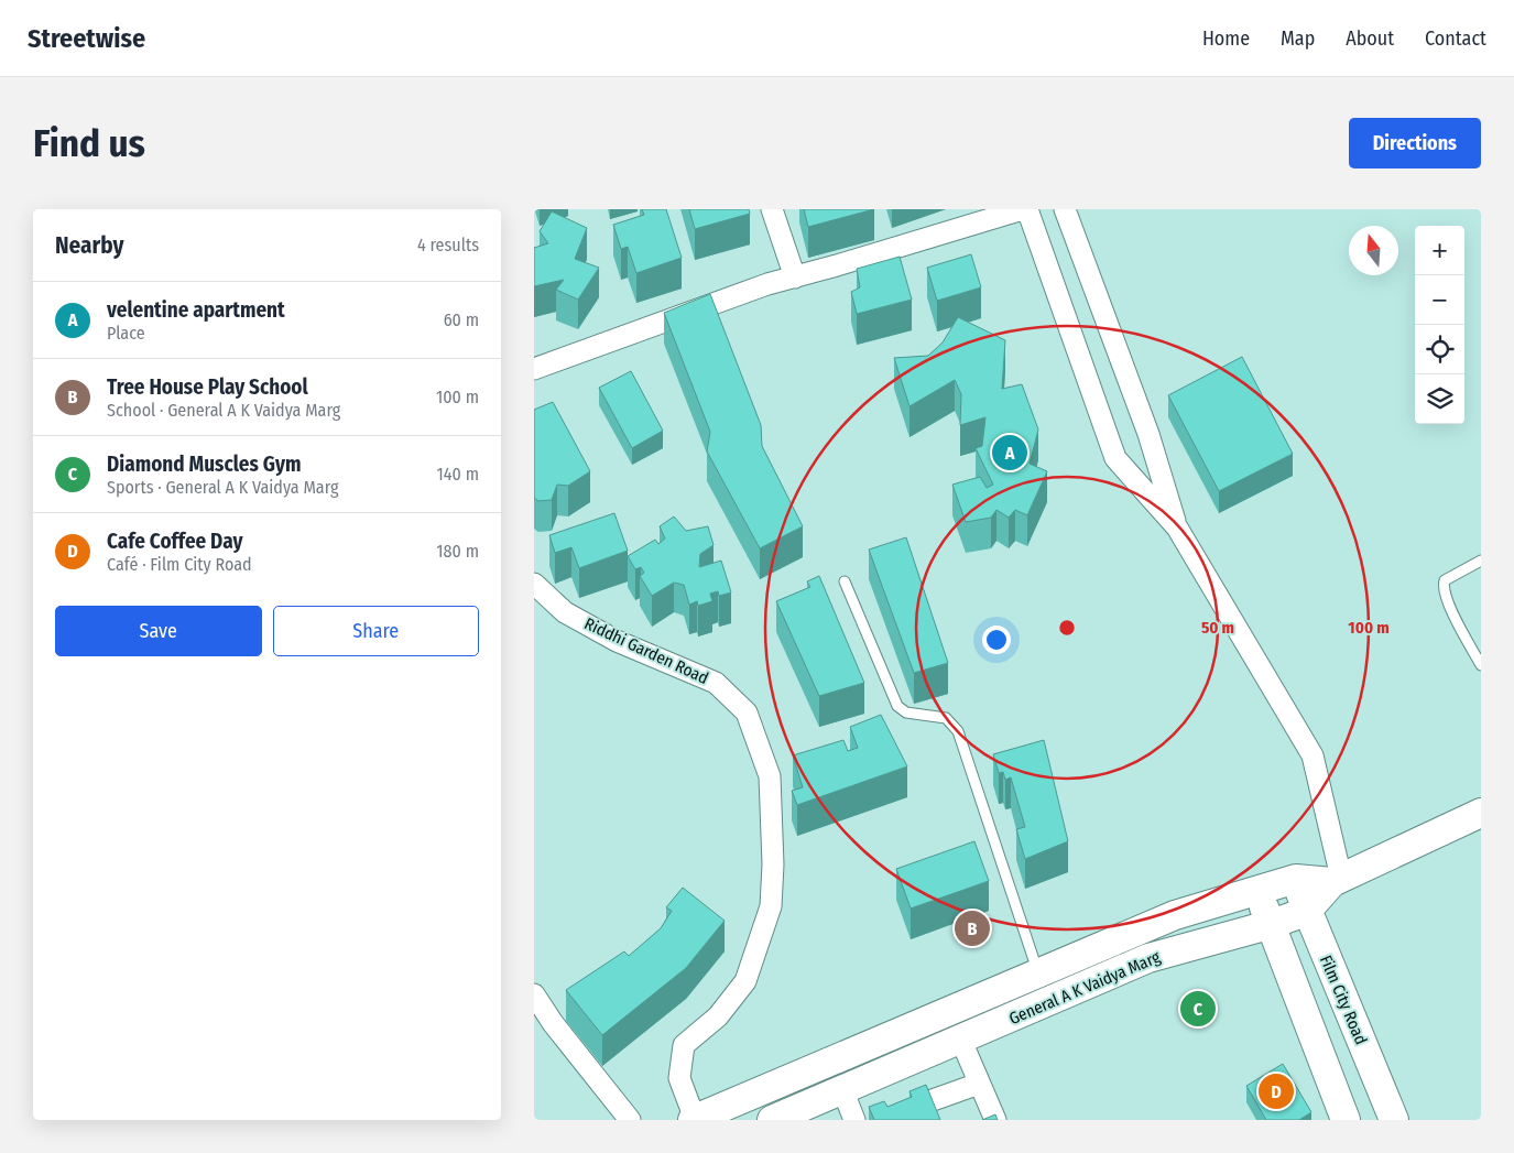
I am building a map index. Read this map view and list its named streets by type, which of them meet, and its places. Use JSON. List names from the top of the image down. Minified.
{"streets":{"main road":["General A K Vaidya Marg","Film City Road"],"street":["Riddhi Garden Road"]},"crossings":[["Riddhi Garden Road","General A K Vaidya Marg"],["General A K Vaidya Marg","Film City Road"]],"north":"top","page":{"header":"Streetwise","nav":["Home","Map","About","Contact"],"buttons":["Directions",["Save","Share"]],"title":"Find us","heading":["Nearby","4 results"],"map_buttons":["+","−"],"list":[{"mark":"A","name":"velentine apartment","note":"Place","value":"60 m"},{"mark":"B","name":"Tree House Play School","note":"School · General A K Vaidya Marg","value":"100 m"},{"mark":"C","name":"Diamond Muscles Gym","note":"Sports · General A K Vaidya Marg","value":"140 m"},{"mark":"D","name":"Cafe Coffee Day","note":"Café · Film City Road","value":"180 m"}],"pins":["A","B","C","D"]},"rings":["50 m","100 m"]}
